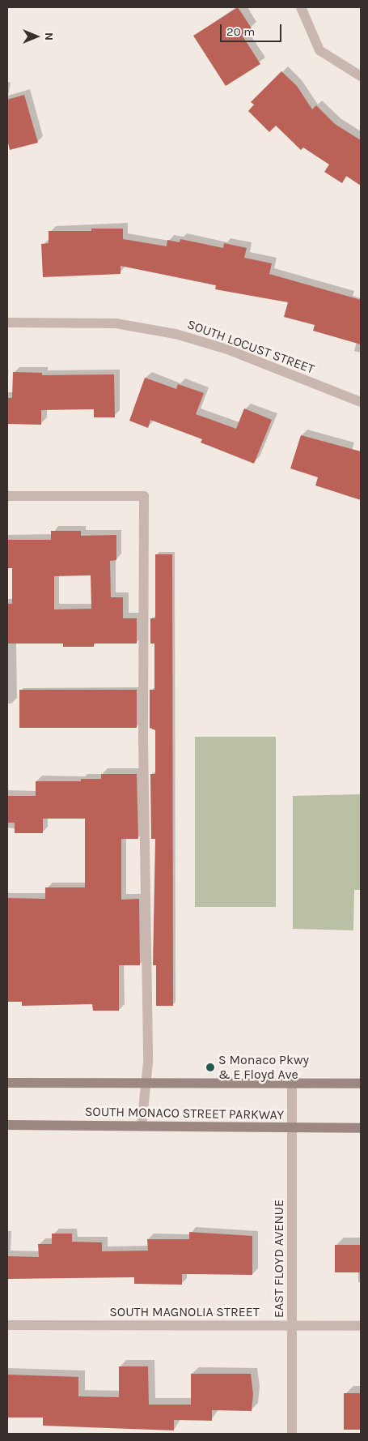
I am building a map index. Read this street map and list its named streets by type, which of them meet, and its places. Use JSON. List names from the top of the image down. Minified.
{"streets":{"main road":["SOUTH MONACO STREET PARKWAY"],"street":["SOUTH LOCUST STREET","EAST FLOYD AVENUE","SOUTH MAGNOLIA STREET"]},"crossings":[["SOUTH MONACO STREET PARKWAY","EAST FLOYD AVENUE"],["EAST FLOYD AVENUE","SOUTH MAGNOLIA STREET"]],"places":["S Monaco Pkwy & E Floyd Ave"],"scale_bar":"20 m","north":"right"}
